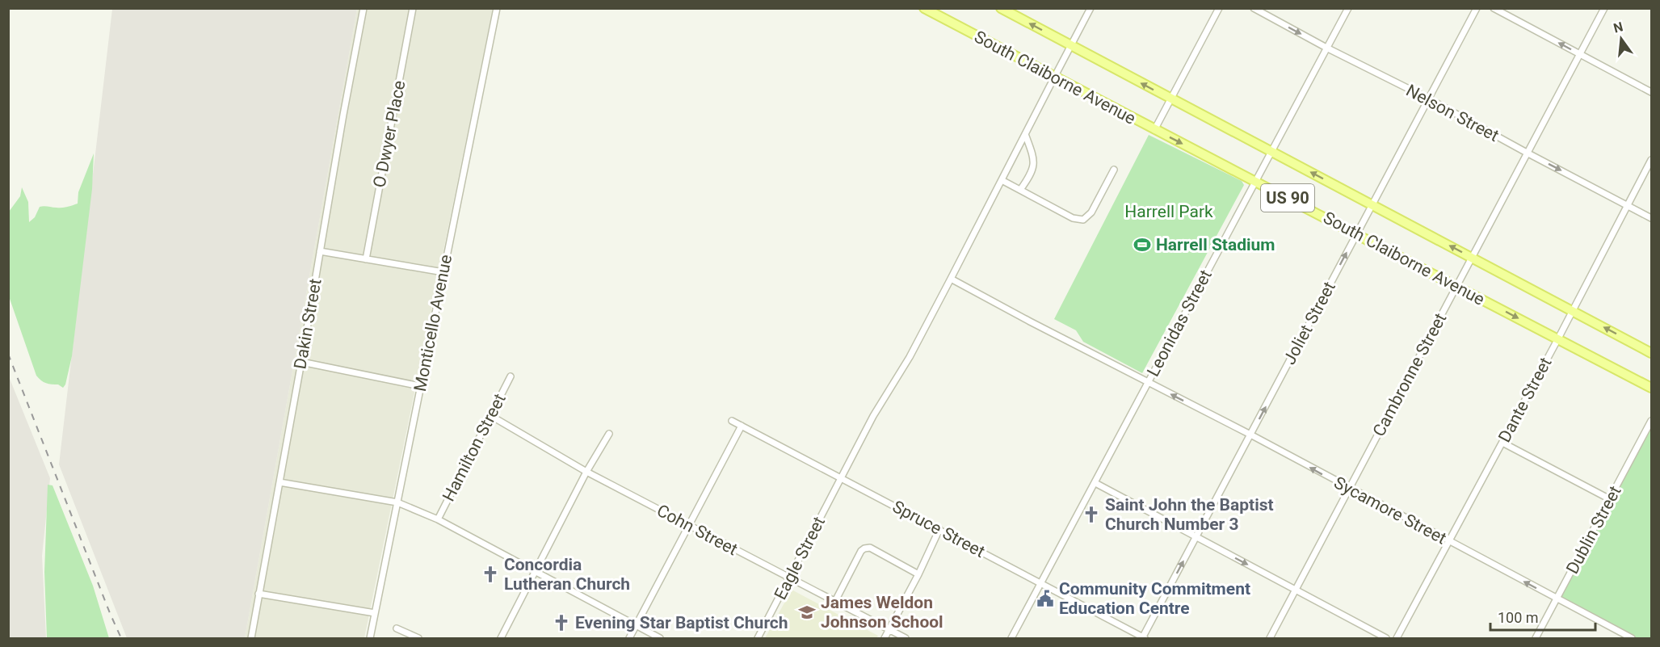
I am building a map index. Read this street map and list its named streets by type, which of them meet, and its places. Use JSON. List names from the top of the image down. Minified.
{"streets":{"main road":["South Claiborne Avenue","US 90"],"street":["Nelson Street","O Dwyer Place","Monticello Avenue","Leonidas Street","Joliet Street","Dakin Street","Cambronne Street","Dante Street","Hamilton Street","Sycamore Street","Spruce Street","Cohn Street","Dublin Street","Eagle Street"]},"crossings":[["South Claiborne Avenue","Leonidas Street"],["South Claiborne Avenue","Joliet Street"],["South Claiborne Avenue","Cambronne Street"],["South Claiborne Avenue","Dante Street"],["South Claiborne Avenue","Eagle Street"],["Nelson Street","Leonidas Street"],["Nelson Street","Joliet Street"],["Nelson Street","Cambronne Street"],["Nelson Street","Dante Street"],["Leonidas Street","Sycamore Street"],["Leonidas Street","Spruce Street"],["Joliet Street","Sycamore Street"],["Joliet Street","Spruce Street"],["Cambronne Street","Sycamore Street"],["Dante Street","Sycamore Street"],["Hamilton Street","Cohn Street"],["Sycamore Street","Dublin Street"],["Sycamore Street","Eagle Street"],["Spruce Street","Eagle Street"],["Cohn Street","Eagle Street"]],"one_way":["Nelson Street","Joliet Street","Sycamore Street"],"parks":["Harrell Park"],"places":{"sports":["Harrell Stadium"],"church":["Saint John the Baptist Church Number 3","Concordia Lutheran Church","Evening Star Baptist Church"],"public building":["Community Commitment Education Centre"],"school or university":["James Weldon Johnson School"]},"scale_bar":"100 m","north":"top"}
